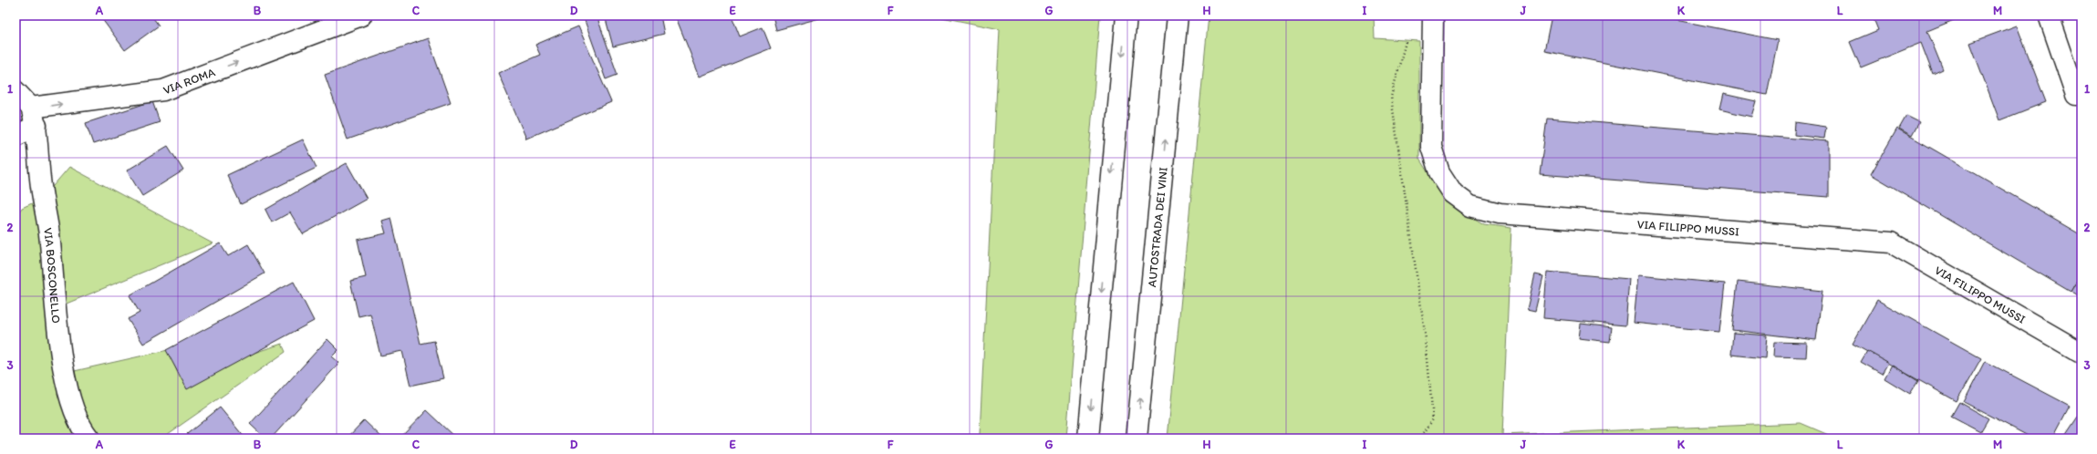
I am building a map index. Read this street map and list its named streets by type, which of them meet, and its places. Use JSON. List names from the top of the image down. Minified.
{"streets":{"main road":["VIA ROMA","AUTOSTRADA DEI VINI","VIA FILIPPO MUSSI","VIA BOSCONELLO"]},"crossings":[["VIA ROMA","VIA BOSCONELLO"]],"one_way":["VIA ROMA"],"grid":{"columns":["A","B","C","D","E","F","G","H","I","J","K","L","M"],"rows":["1","2","3"]}}
